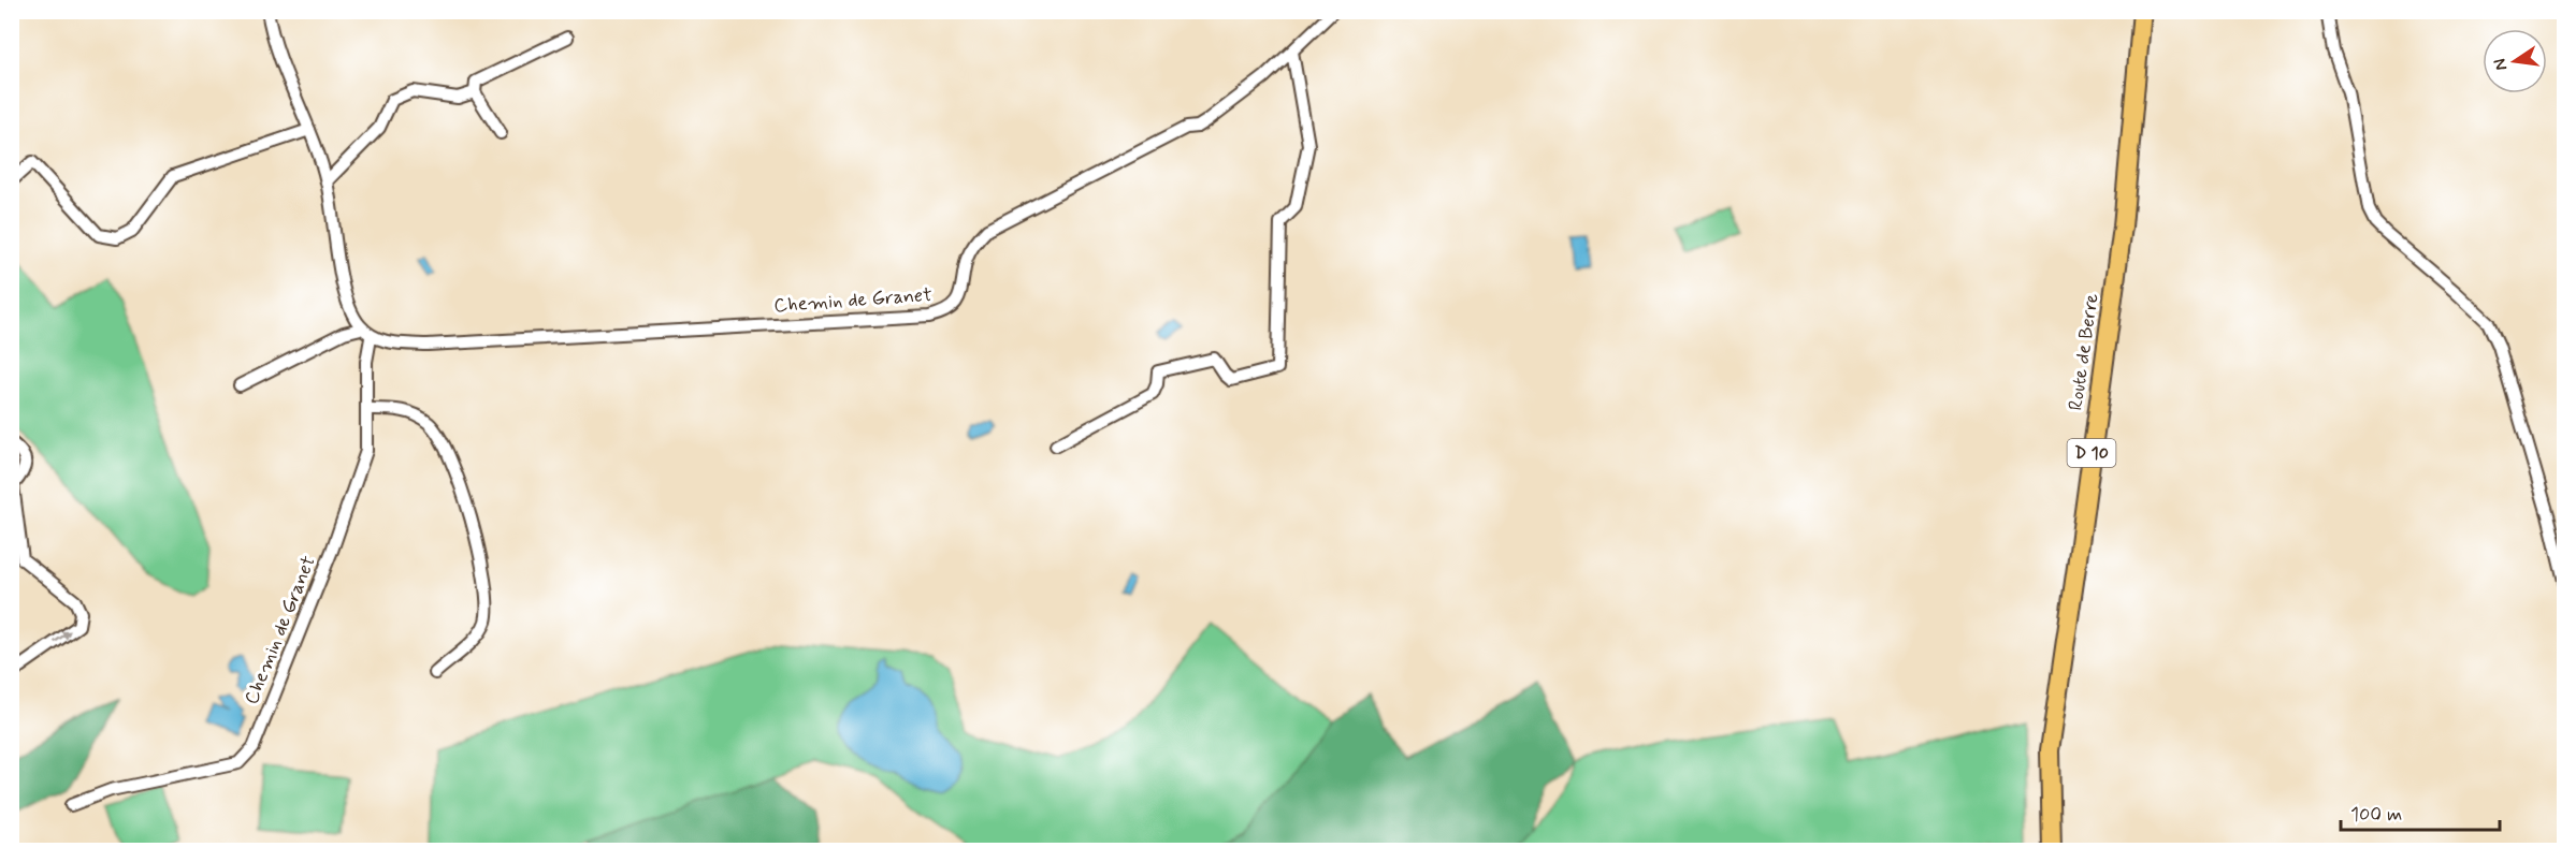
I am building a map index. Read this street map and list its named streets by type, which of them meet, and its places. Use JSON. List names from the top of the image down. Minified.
{"streets":{"main road":["Route de Berre","D 10"],"street":["Chemin de Granet"]},"scale_bar":"100 m","north":"left"}
